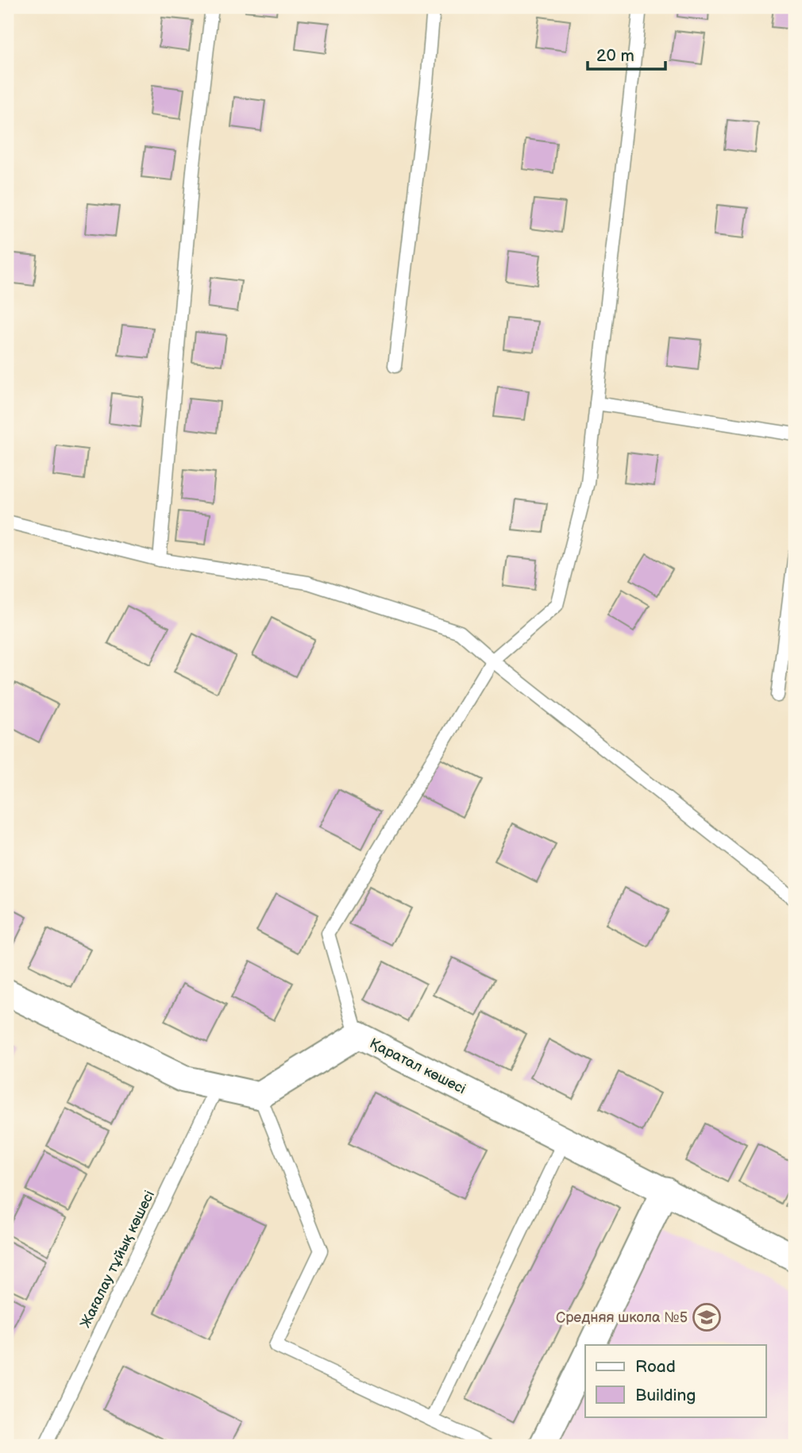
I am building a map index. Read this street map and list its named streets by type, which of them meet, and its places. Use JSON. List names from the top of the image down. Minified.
{"streets":{"street":["Қаратал көшесі"],"lane":["Жағалау тұйық көшесі"]},"places":{"school or university":["Средняя школа №5"]},"legend":["Road","Building"],"scale_bar":"20 m"}
